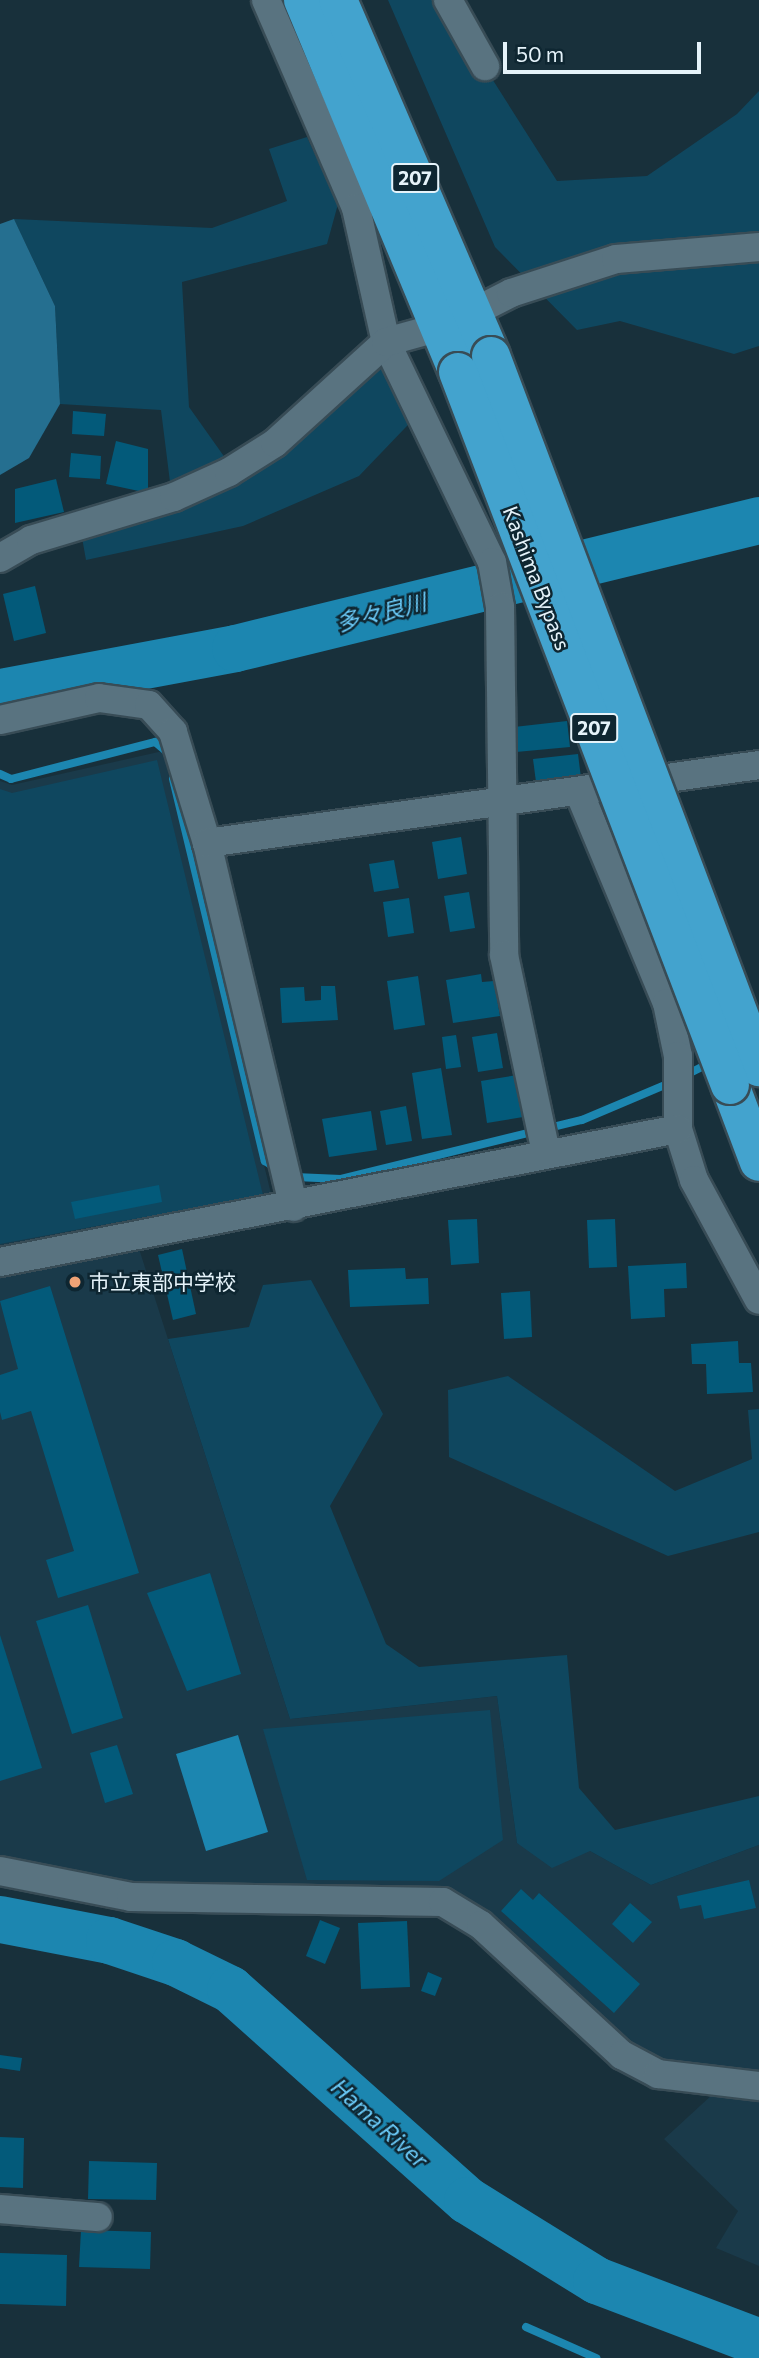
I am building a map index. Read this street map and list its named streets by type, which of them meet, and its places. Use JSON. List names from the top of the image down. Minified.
{"streets":{"highway":["207","Kashima Bypass"]},"water":["多々良川","Hama River"],"places":["市立東部中学校"],"scale_bar":"50 m"}
